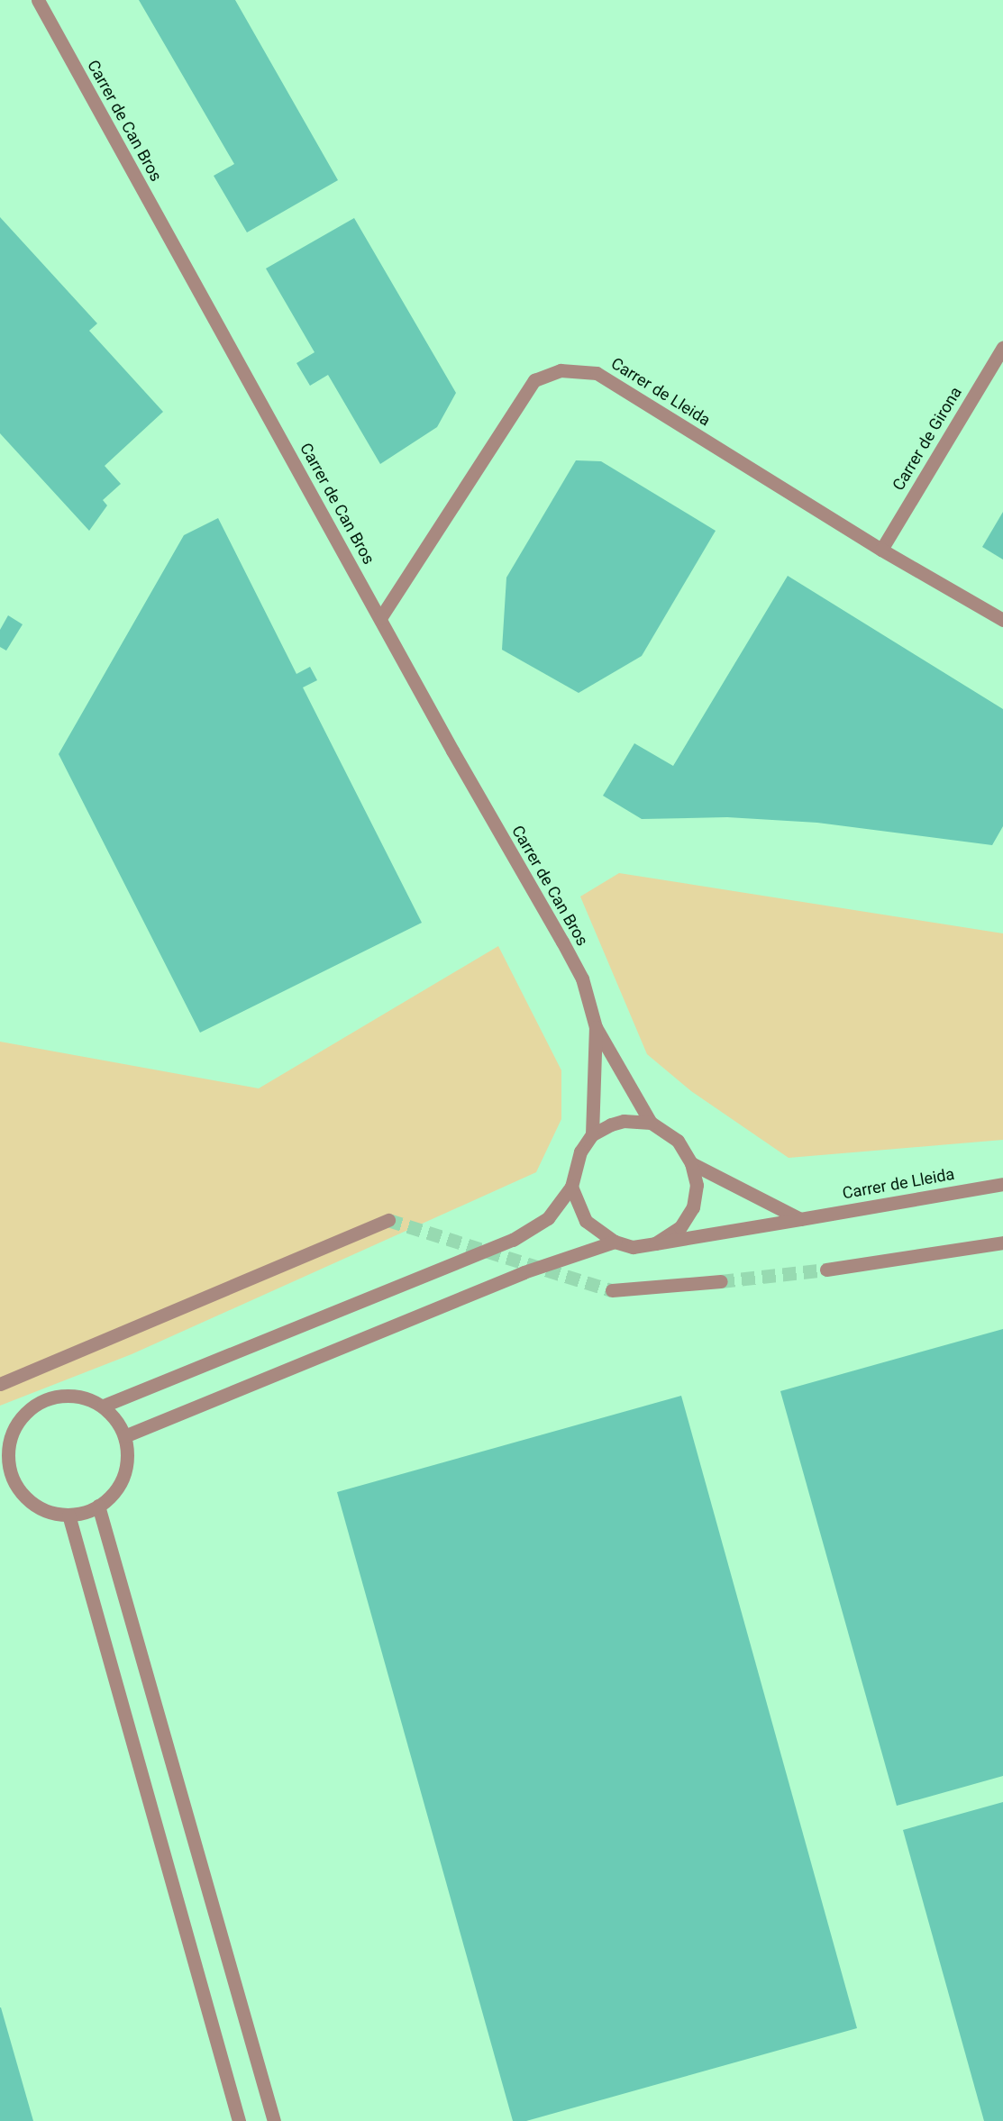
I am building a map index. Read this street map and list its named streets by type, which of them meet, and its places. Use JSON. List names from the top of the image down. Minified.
{"streets":{"street":["Carrer de Can Bros","Carrer de Lleida","Carrer de Girona"]},"crossings":[["Carrer de Can Bros","Carrer de Lleida"],["Carrer de Lleida","Carrer de Girona"]]}
